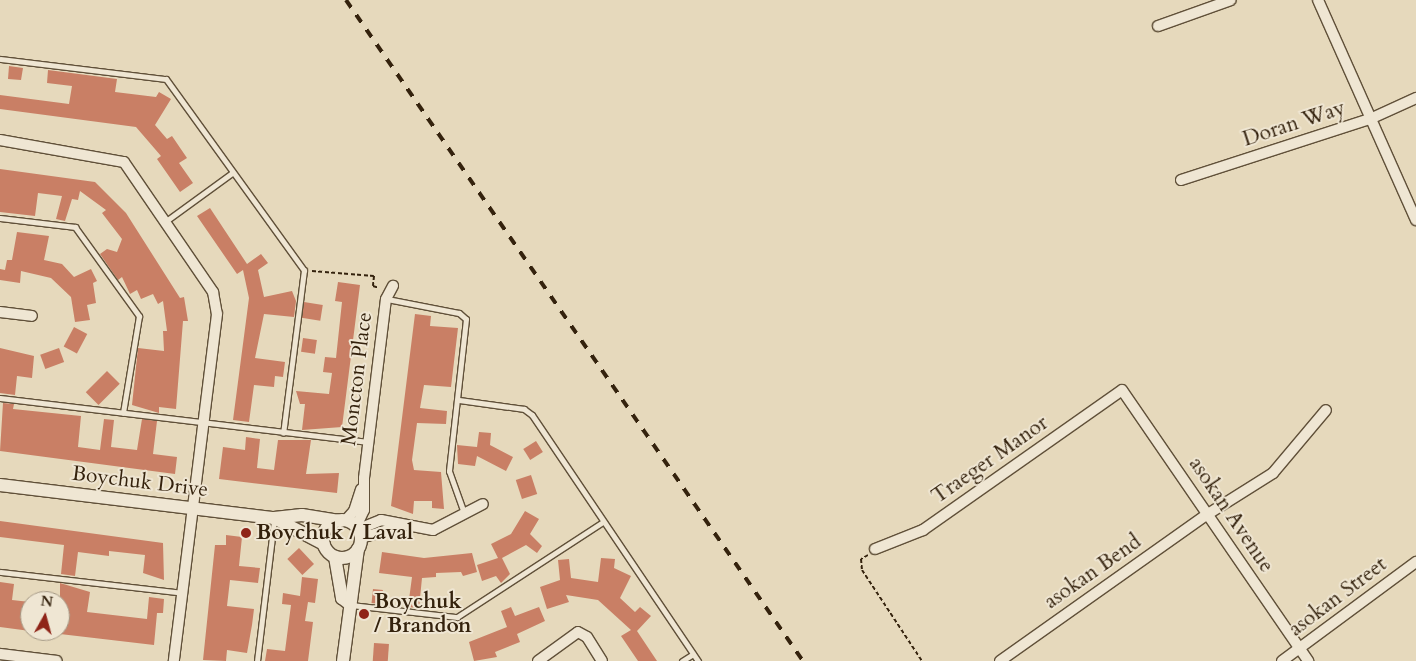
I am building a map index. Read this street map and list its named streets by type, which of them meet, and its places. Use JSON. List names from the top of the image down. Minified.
{"streets":{"street":["Doran Way","Moncton Place","Traeger Manor","Boychuk Drive","asokan Avenue","asokan Bend","asokan Street"]},"crossings":[["Moncton Place","Boychuk Drive"],["Traeger Manor","asokan Avenue"],["asokan Avenue","asokan Bend"],["asokan Avenue","asokan Street"]],"places":["Boychuk / Laval","Boychuk / Brandon"],"north":"top"}
